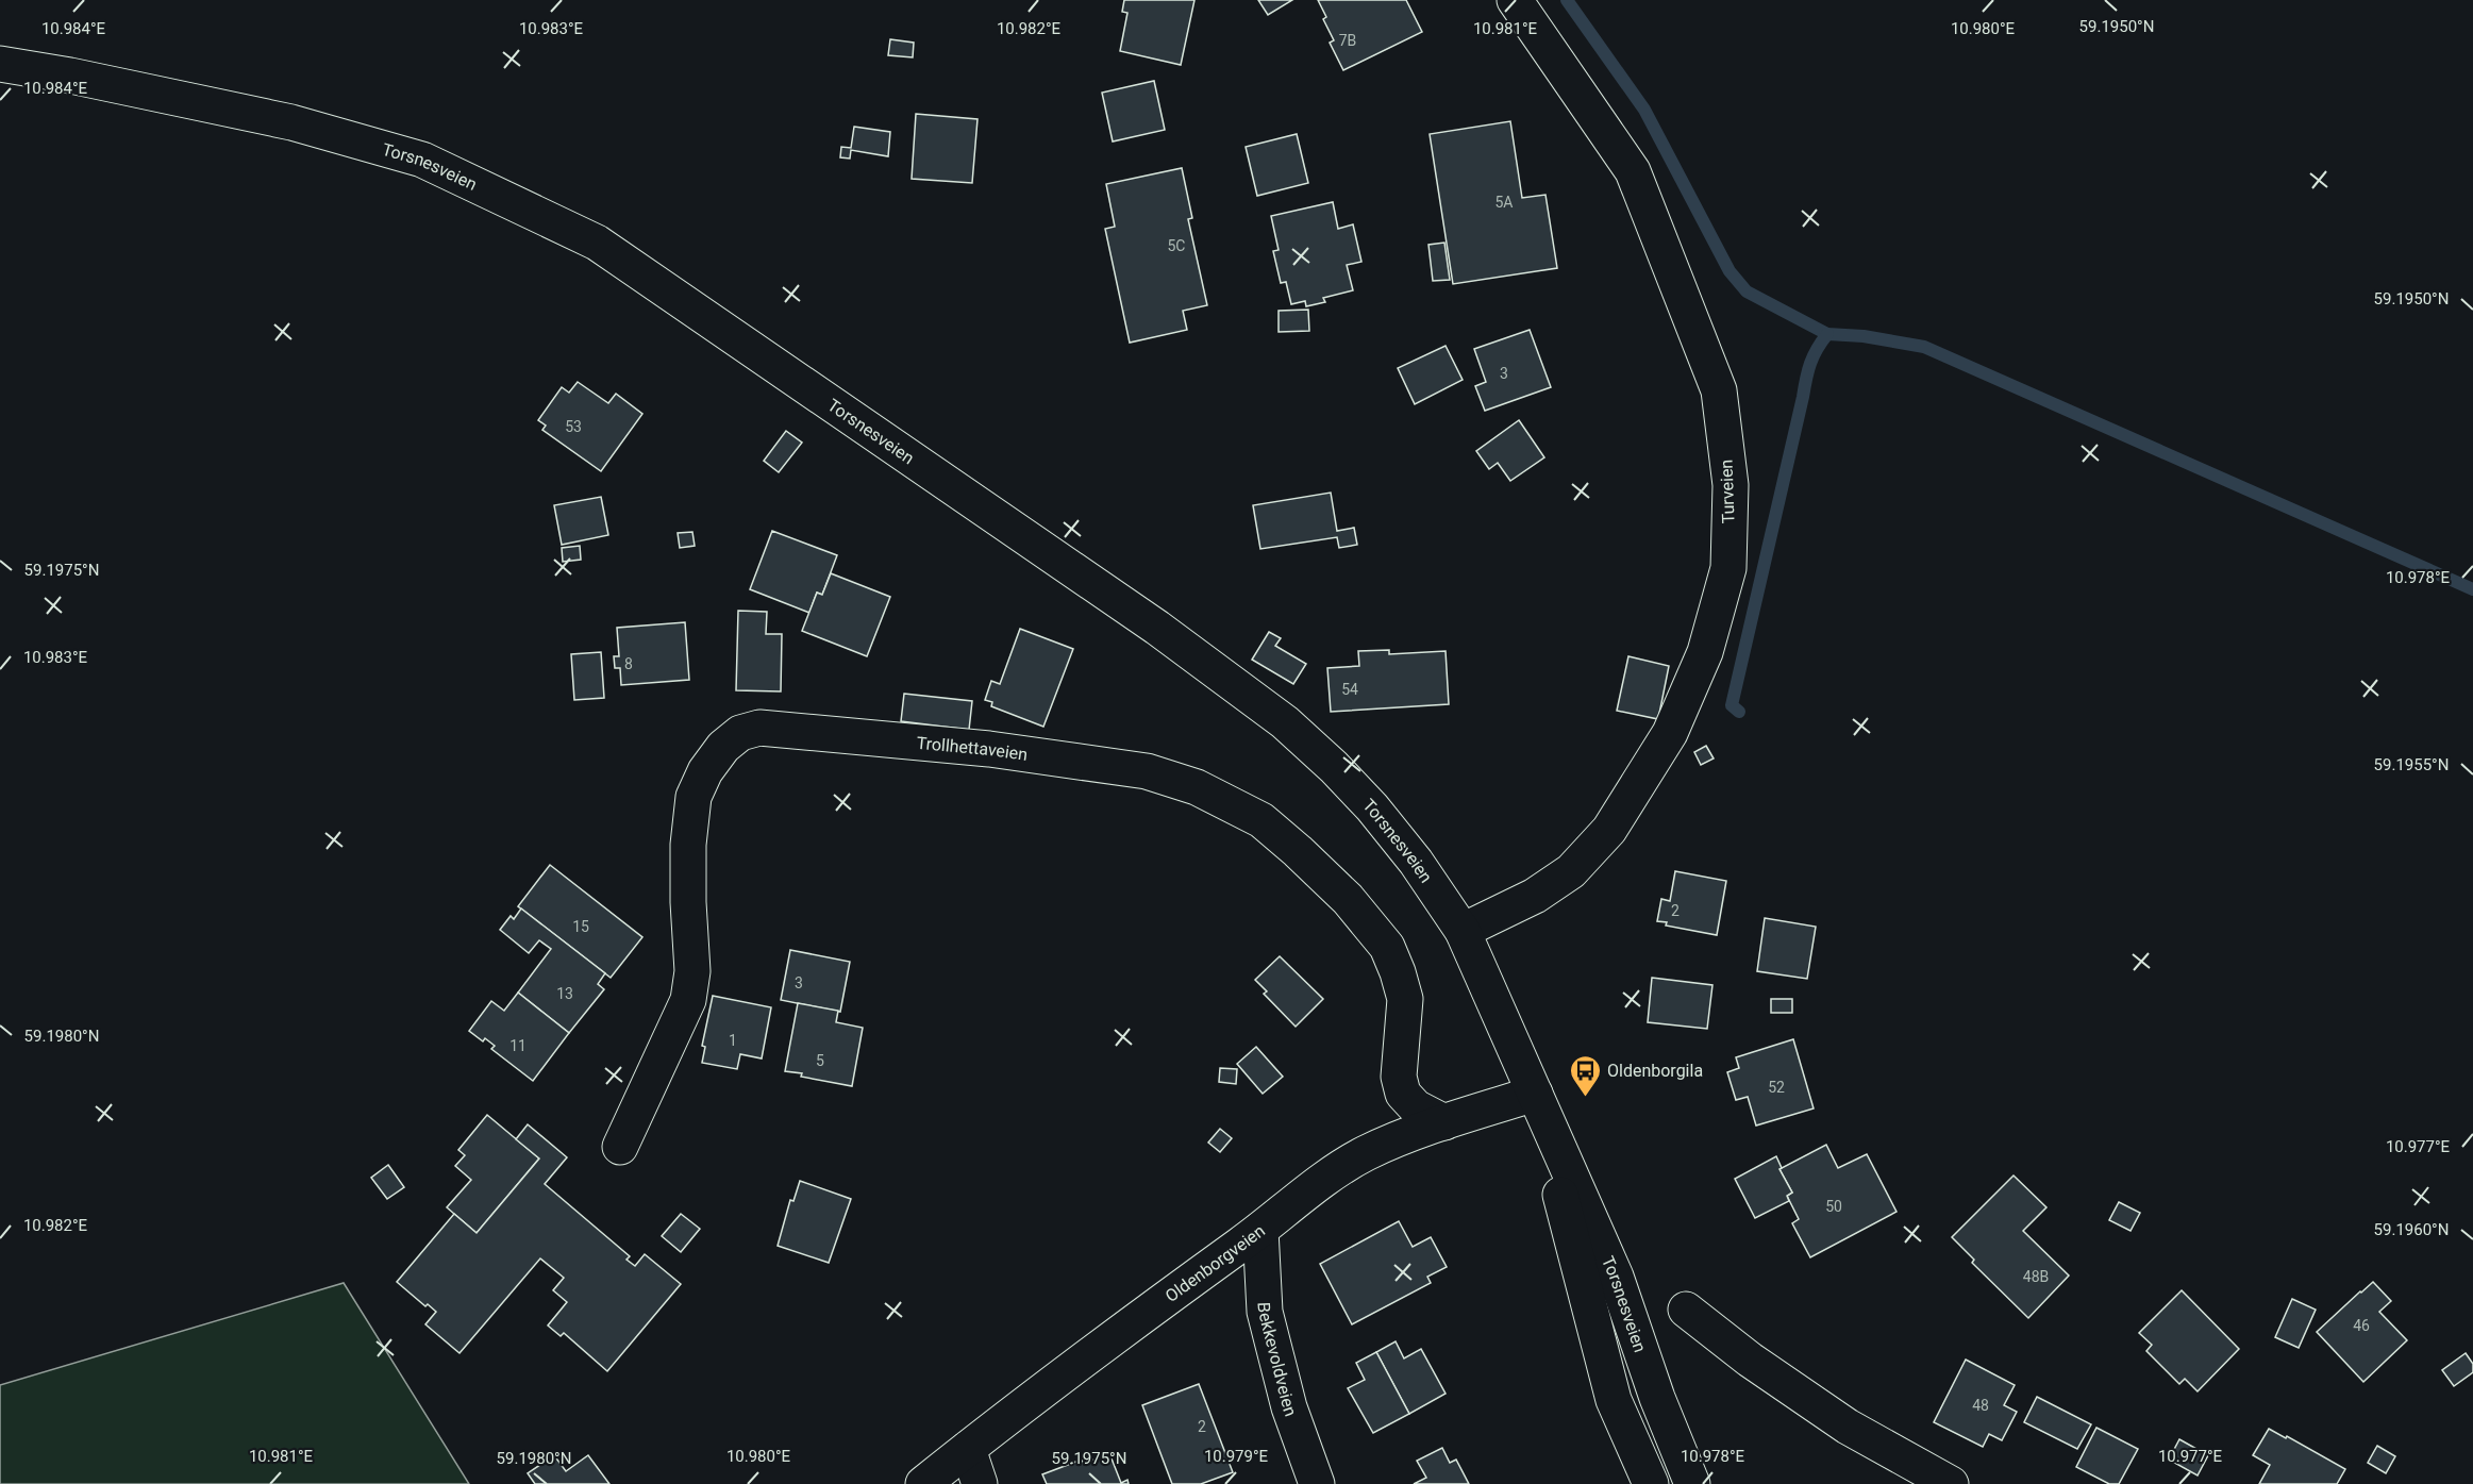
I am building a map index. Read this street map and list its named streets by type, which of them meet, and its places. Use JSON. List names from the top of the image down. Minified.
{"streets":{"main road":["Torsnesveien","Turveien","Trollhettaveien","Oldenborgveien","Bekkevoldveien"]},"crossings":[["Torsnesveien","Turveien"],["Torsnesveien","Oldenborgveien"],["Trollhettaveien","Oldenborgveien"],["Oldenborgveien","Bekkevoldveien"]],"places":{"bus stop":["Oldenborgila"]},"house_numbers":["7B","5A","5C","3","53","8","54","2","15","3","13","1","11","5","52","50","48B","46","48","2"],"coordinates":["59.1950°N","10.984°E","10.983°E","10.982°E","10.981°E","10.980°E","59.1975°N","10.978°E","59.1955°N","59.1980°N","10.977°E","59.1960°N","10.979°E"]}
